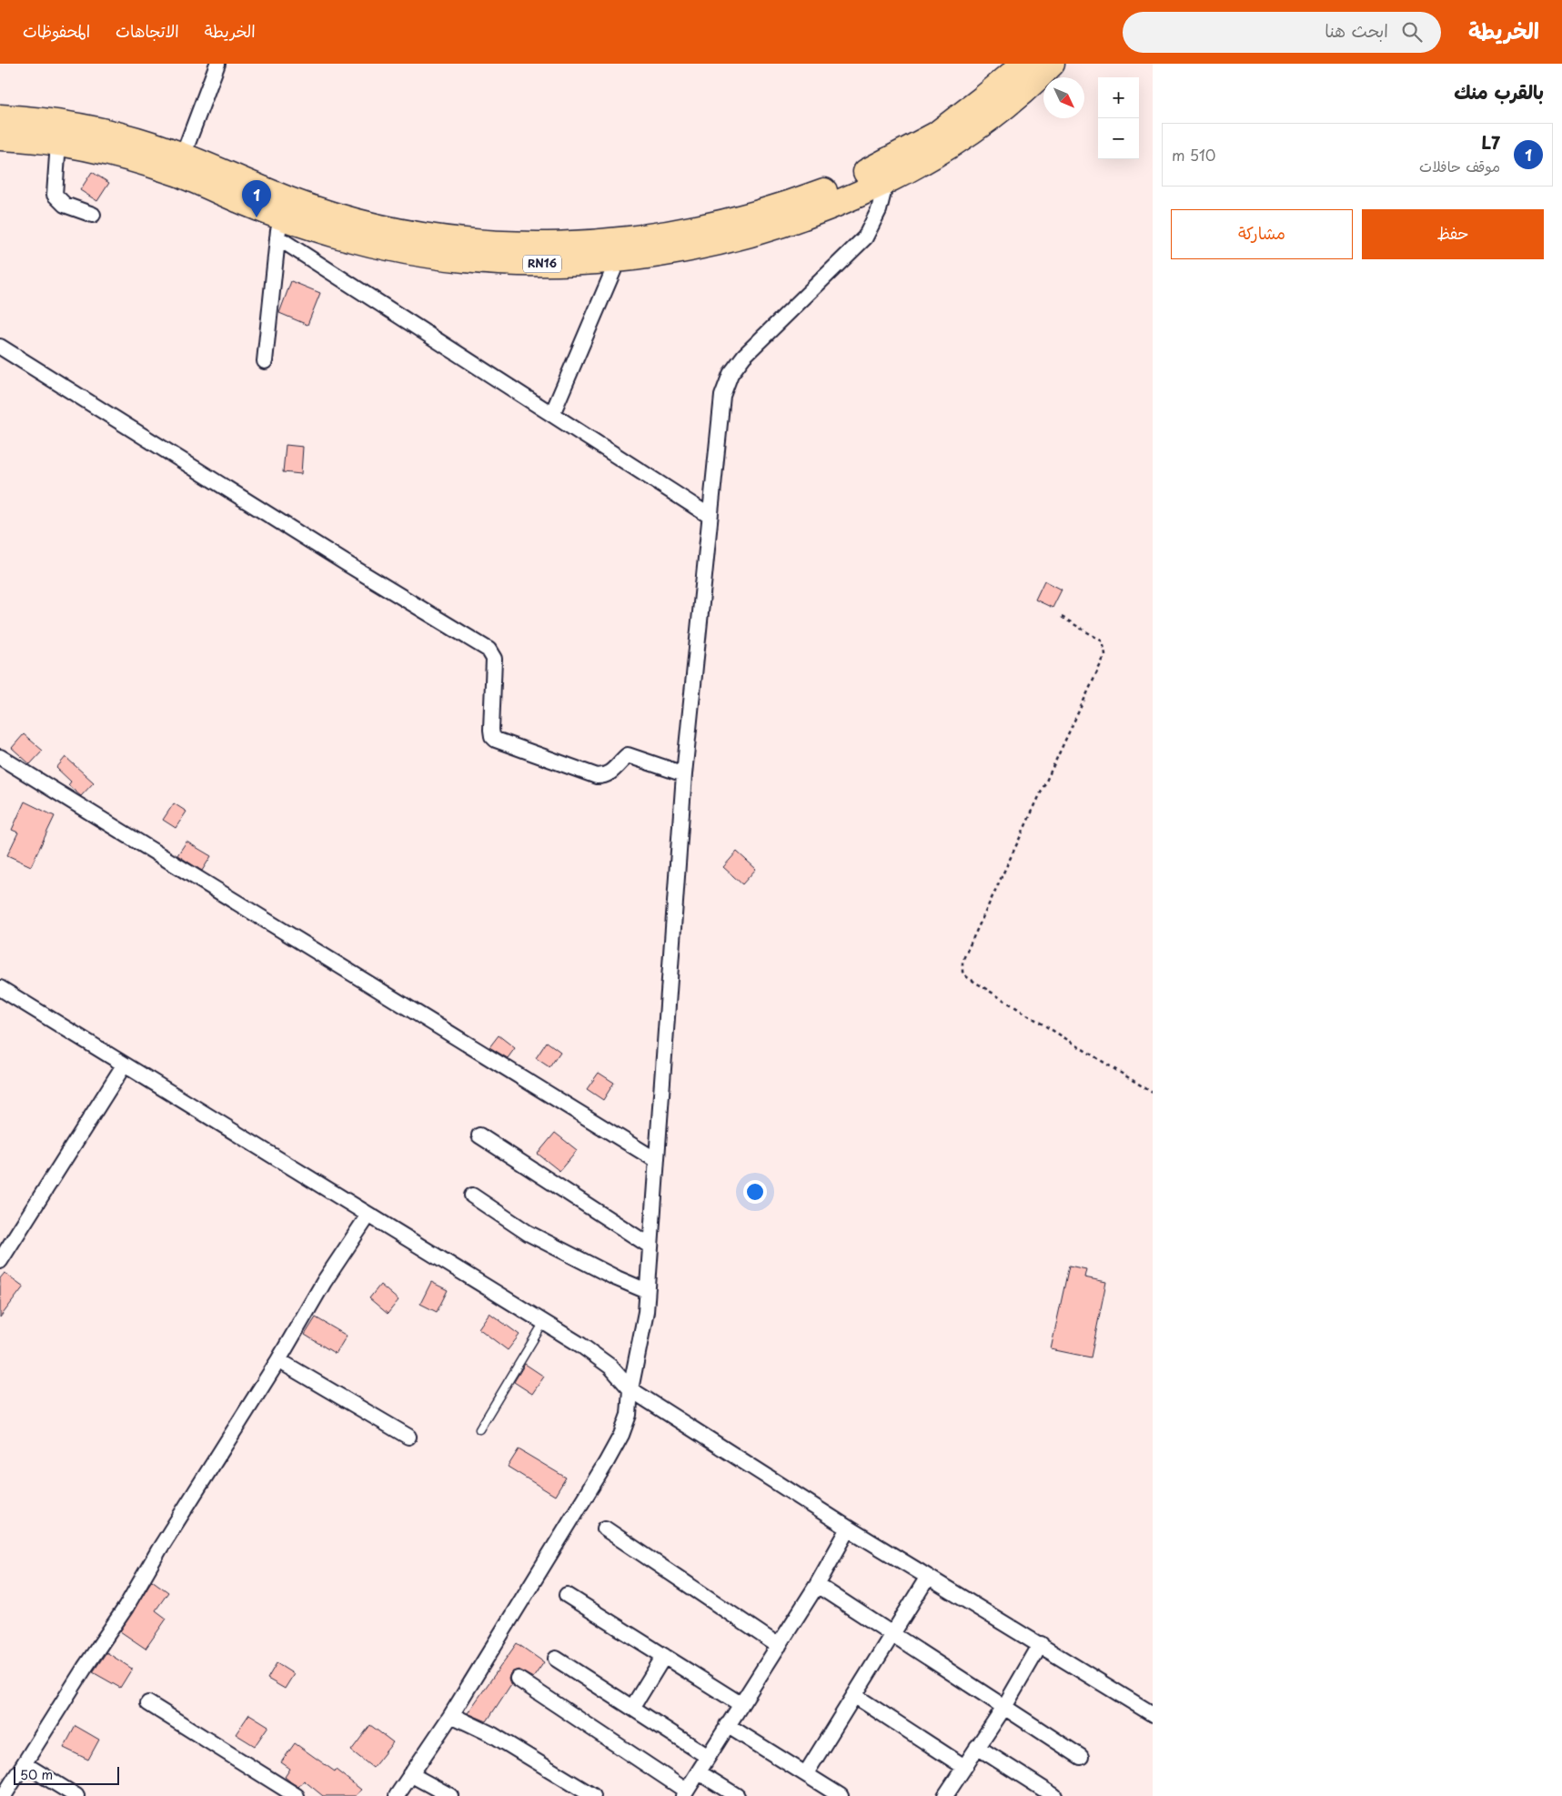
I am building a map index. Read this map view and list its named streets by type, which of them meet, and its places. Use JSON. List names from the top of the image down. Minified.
{"streets":{"highway":["RN16"]},"scale_bar":"50 m","north":"bottom right","page":{"header":"الخريطة","search":"ابحث هنا","nav":["الخريطة","الاتجاهات","المحفوظات"],"heading":"بالقرب منك","map_buttons":["+","−"],"list":[{"mark":"1","name":"L7","note":"موقف حافلات","value":"510 m"}],"pins":"1","buttons":["حفظ","مشاركة"],"scale":"50 m"}}
